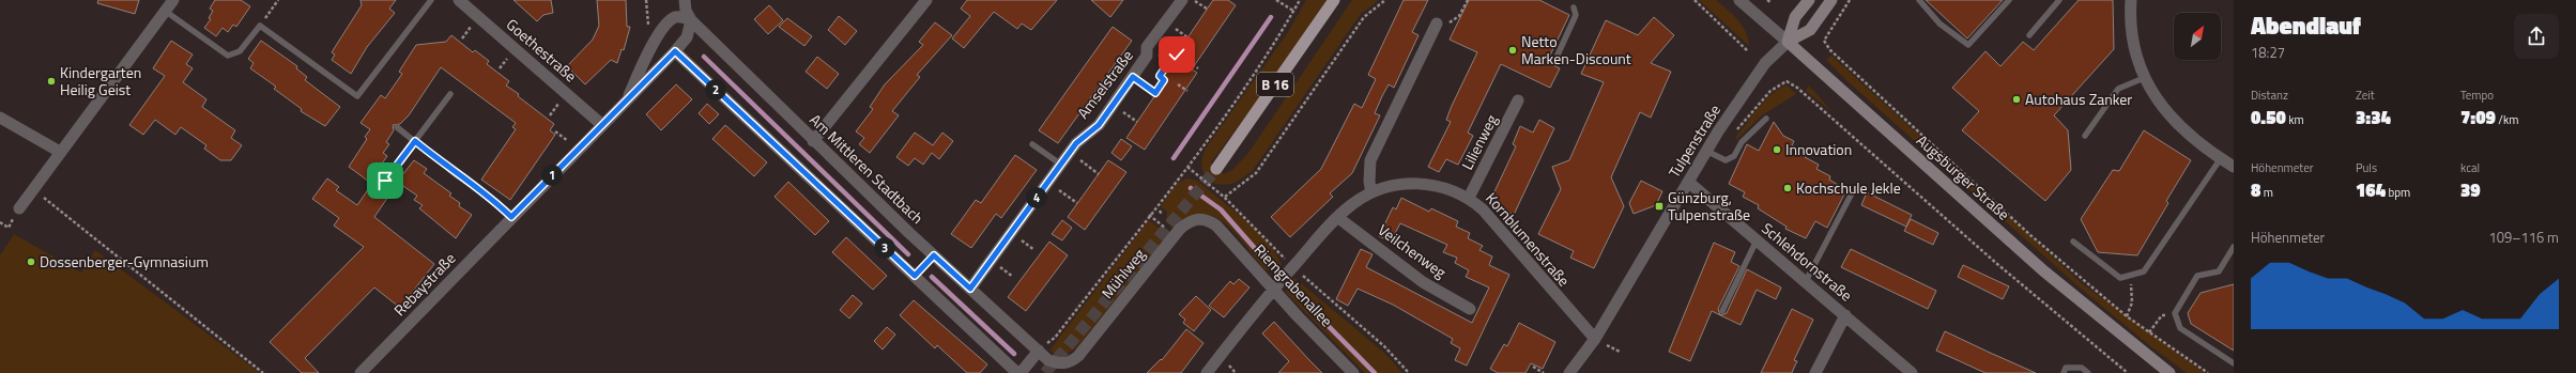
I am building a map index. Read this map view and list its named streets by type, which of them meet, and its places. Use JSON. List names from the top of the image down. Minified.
{"streets":{"main road":["B 16","Augsburger Straße"],"street":["Goethestraße","Amselstraße","Tulpenstraße","Lilienweg","Am Mittleren Stadtbach","Kornblumenstraße","Veilchenweg","Schlehdornstraße","Mühlweg","Rebaystraße","Riemgrabenallee"]},"crossings":[["Goethestraße","Rebaystraße"],["Amselstraße","Am Mittleren Stadtbach"],["Tulpenstraße","Augsburger Straße"],["Tulpenstraße","Kornblumenstraße"],["Tulpenstraße","Schlehdornstraße"],["Lilienweg","Kornblumenstraße"],["Am Mittleren Stadtbach","Mühlweg"],["Am Mittleren Stadtbach","Rebaystraße"],["Kornblumenstraße","Veilchenweg"],["Kornblumenstraße","Riemgrabenallee"],["Mühlweg","Riemgrabenallee"]],"places":{"other":["Netto Marken-Discount","Kindergarten Heilig Geist","Autohaus Zanker","Innovation","Kochschule Jekle","Dossenberger-Gymnasium"],"transit":["Günzburg, Tulpenstraße"]},"north":"top right","page":{"heading":["Abendlauf","18:27"],"stats":[["Distanz","0.50 km"],["Zeit","3:34"],["Tempo","7:09 /km"],["Höhenmeter","8 m"],["Puls","164 bpm"],["kcal","39"]],"pins":["2","1","4","3"],"chart":["Höhenmeter","109–116 m"]}}
